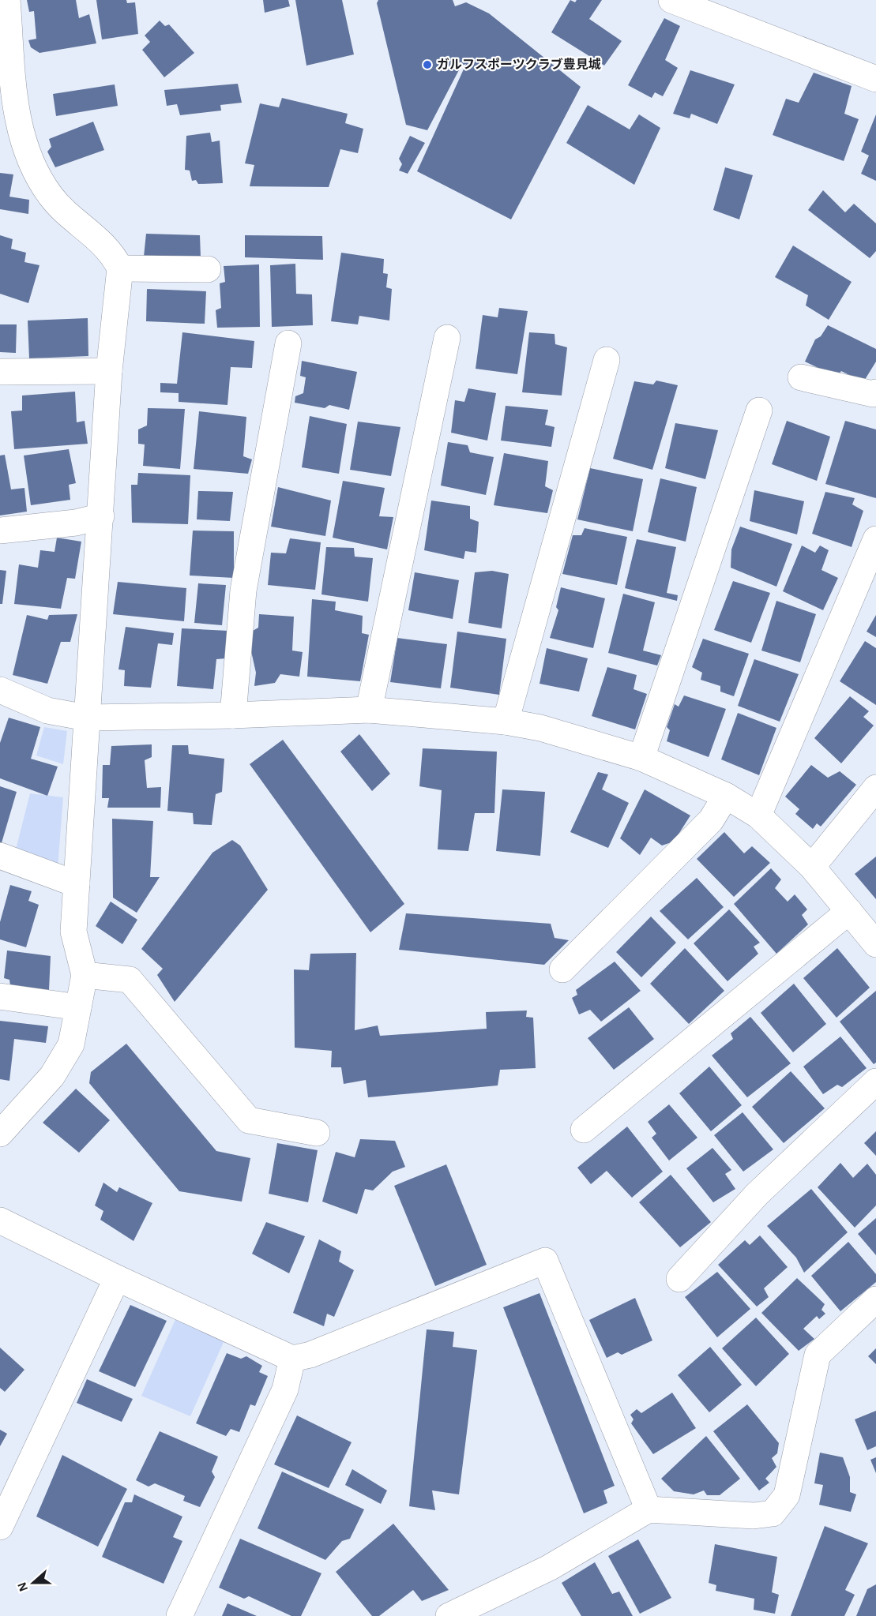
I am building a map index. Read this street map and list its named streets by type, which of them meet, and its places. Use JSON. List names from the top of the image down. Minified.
{"places":["ガルフスポーツクラブ豊見城"],"north":"left"}
